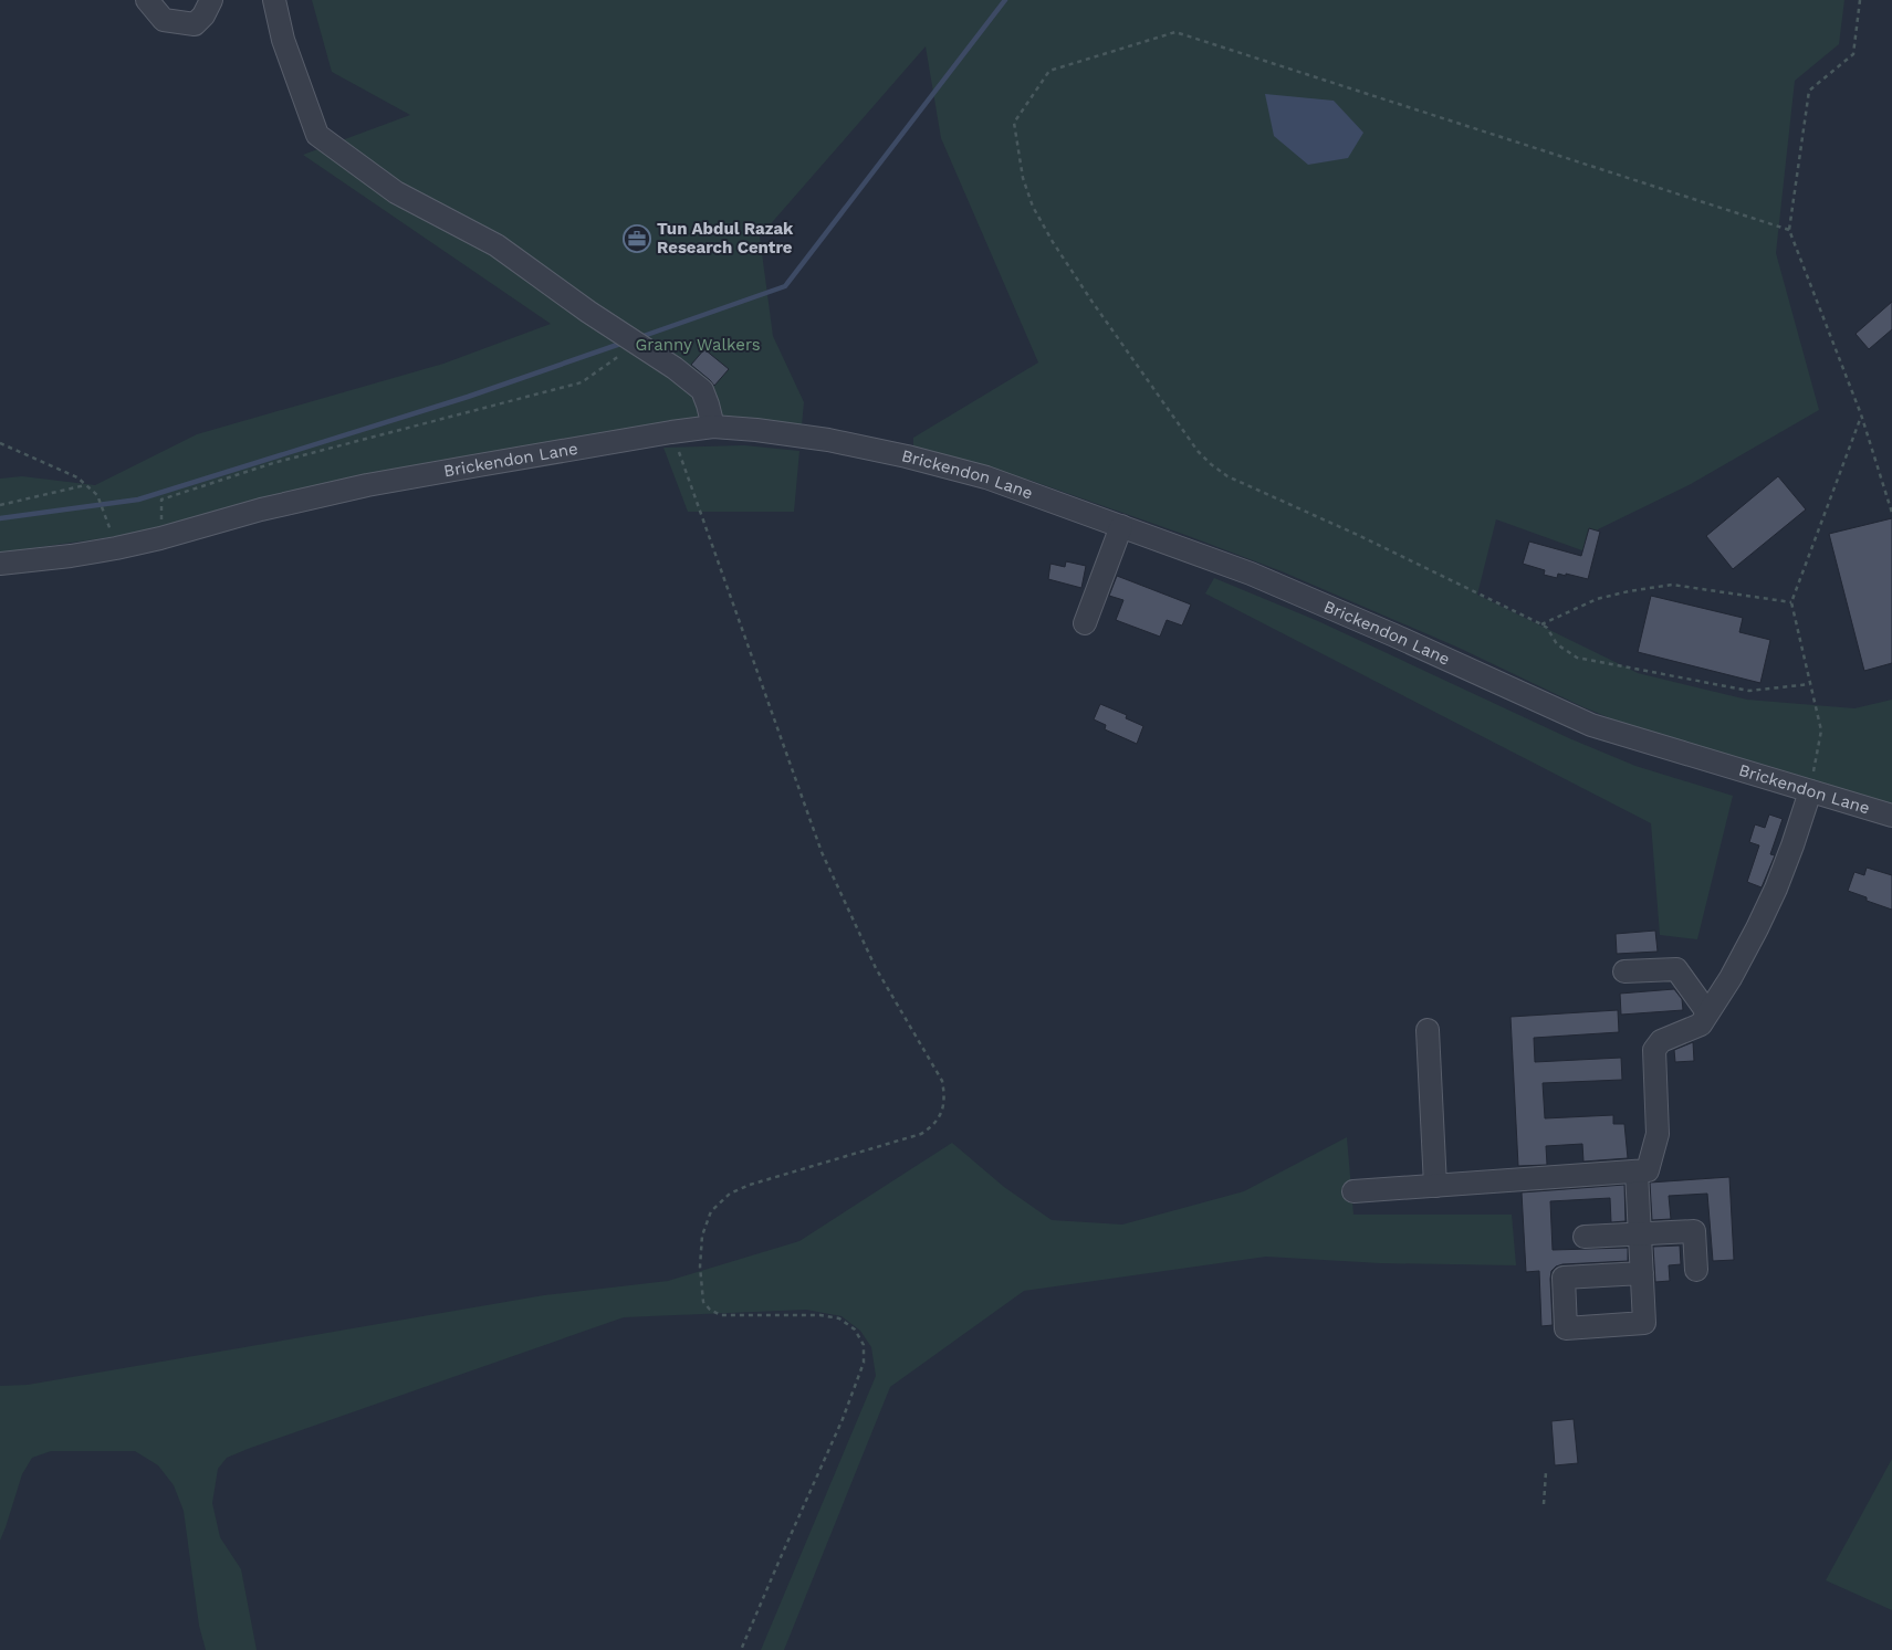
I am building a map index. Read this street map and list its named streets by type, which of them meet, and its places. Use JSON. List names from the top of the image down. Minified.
{"streets":{"street":["Brickendon Lane"]},"parks":["Granny Walkers"],"places":{"office":["Tun Abdul Razak Research Centre"]}}
